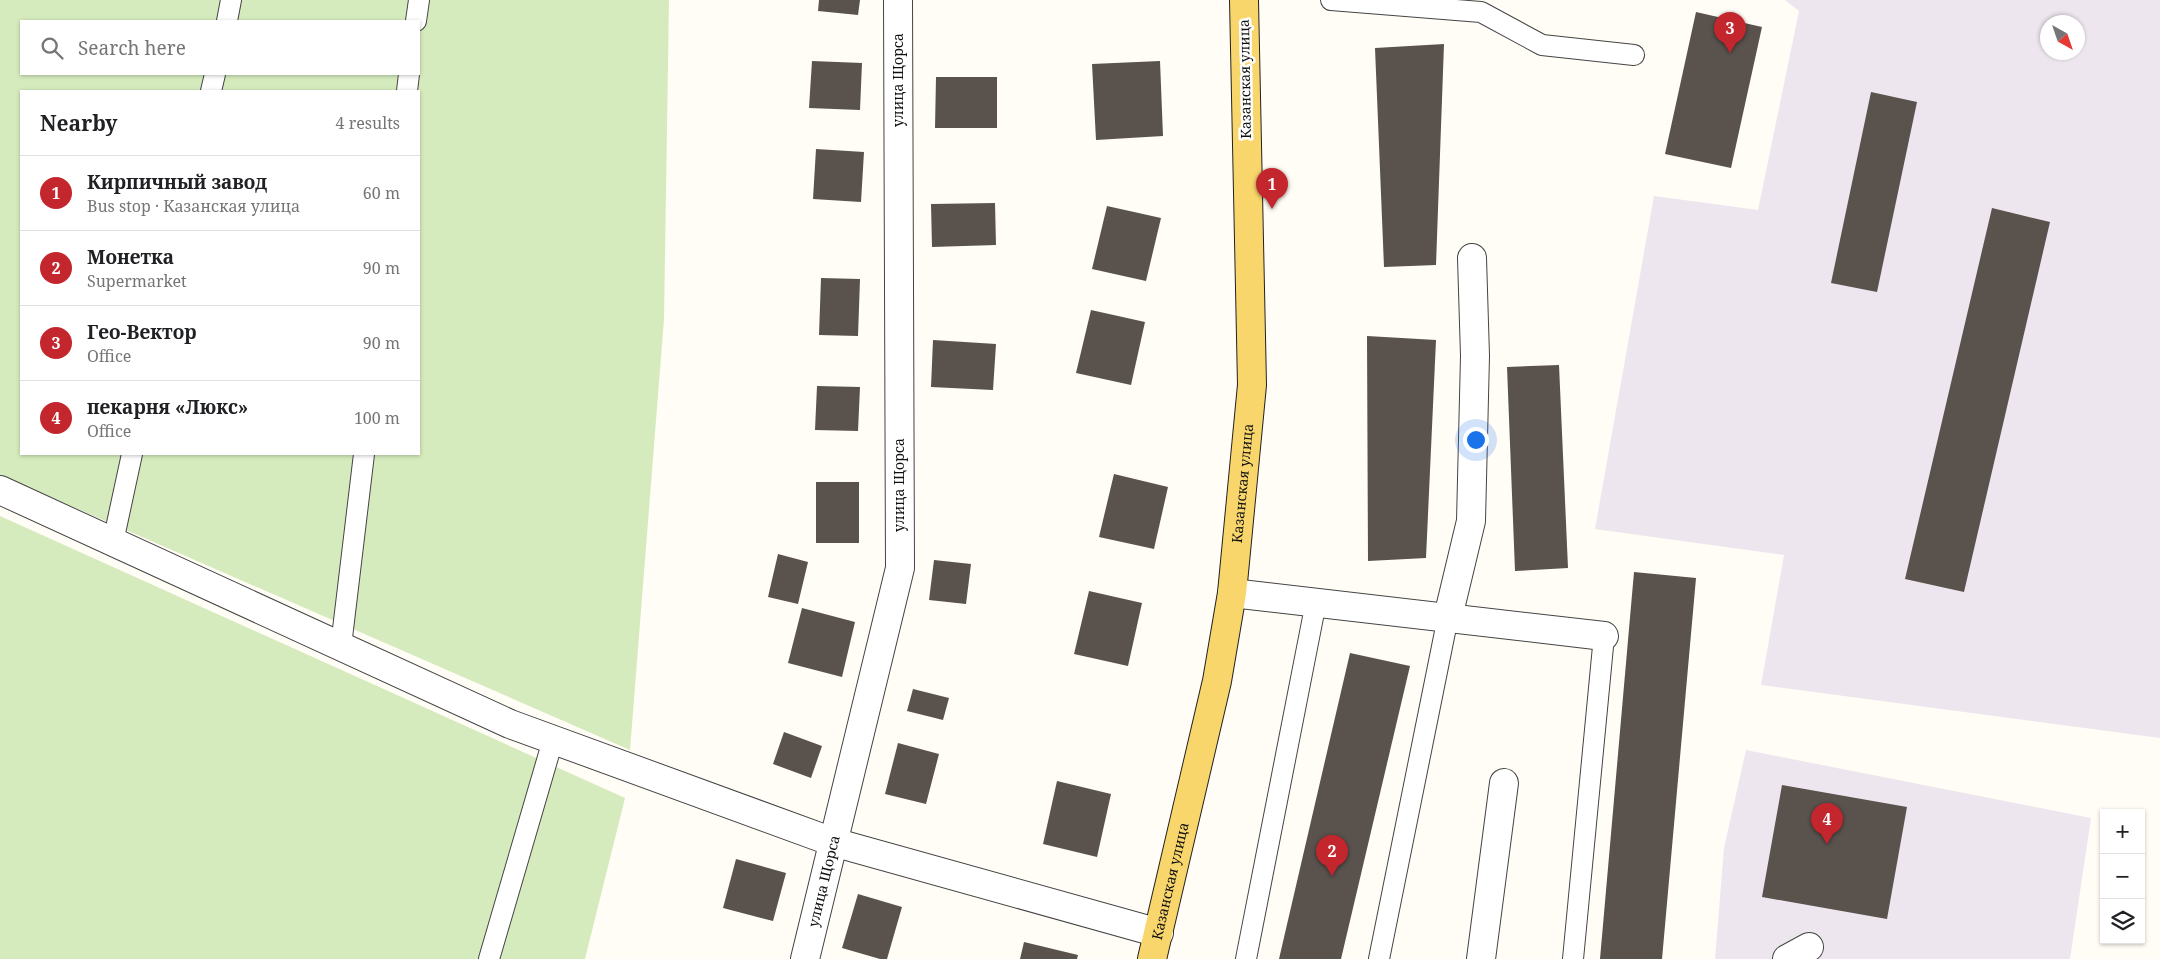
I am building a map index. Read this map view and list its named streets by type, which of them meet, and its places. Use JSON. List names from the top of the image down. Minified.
{"streets":{"main road":["Казанская улица"],"street":["улица Щорса"]},"north":"bottom right","page":{"pins":["3","1","4","2"],"search":"Search here","heading":["Nearby","4 results"],"list":[{"mark":"1","name":"Кирпичный завод","note":"Bus stop · Казанская улица","value":"60 m"},{"mark":"2","name":"Монетка","note":"Supermarket","value":"90 m"},{"mark":"3","name":"Гео-Вектор","note":"Office","value":"90 m"},{"mark":"4","name":"пекарня «Люкс»","note":"Office","value":"100 m"}],"map_buttons":["+","−"]}}
